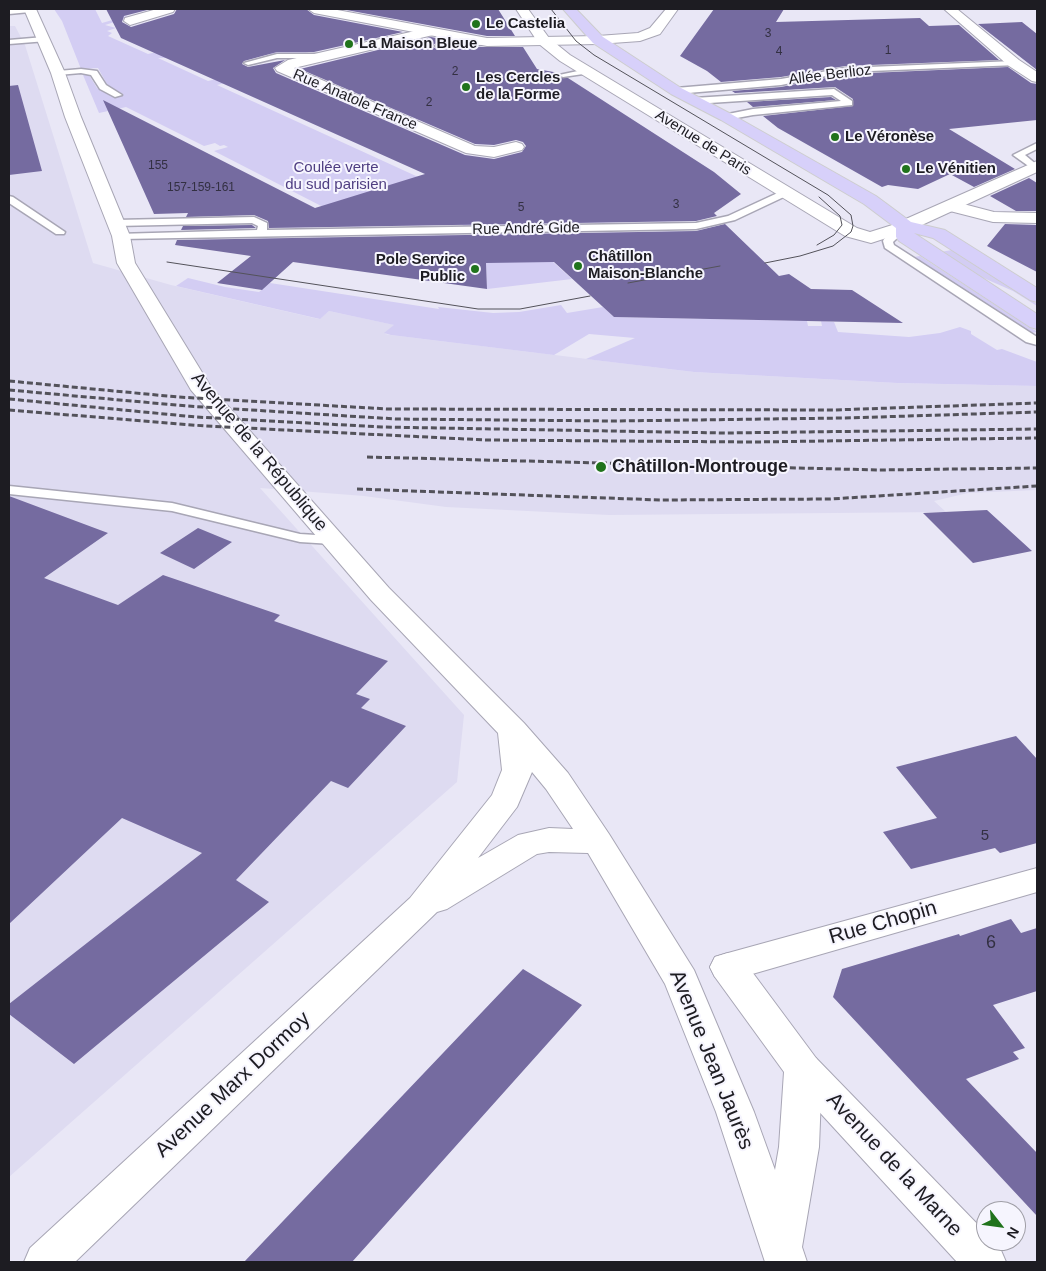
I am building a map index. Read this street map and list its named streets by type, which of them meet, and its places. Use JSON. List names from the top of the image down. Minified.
{"streets":{"main road":["Avenue de Paris"],"street":["Rue Anatole France","Avenue de la République","Rue Chopin","Avenue Jean Jaurès","Avenue Marx Dormoy","Avenue de la Marne"],"lane":["Allée Berlioz","Rue André Gide"]},"crossings":[["Allée Berlioz","Avenue de Paris"],["Avenue de Paris","Rue André Gide"],["Rue André Gide","Avenue de la République"],["Avenue de la République","Avenue Jean Jaurès"],["Avenue de la République","Avenue Marx Dormoy"],["Rue Chopin","Avenue Jean Jaurès"],["Rue Chopin","Avenue de la Marne"],["Avenue Jean Jaurès","Avenue Marx Dormoy"],["Avenue Jean Jaurès","Avenue de la Marne"]],"parks":["Coulée verte du sud parisien"],"places":["Le Castelia","La Maison Bleue","Les Cercles de la Forme","Le Véronèse","Le Vénitien","Châtillon Maison-Blanche","Pole Service Public","Châtillon-Montrouge"],"house_numbers":["3","1","4","2","2","155","157-159-161","3","5","5","6"],"north":"bottom right"}
